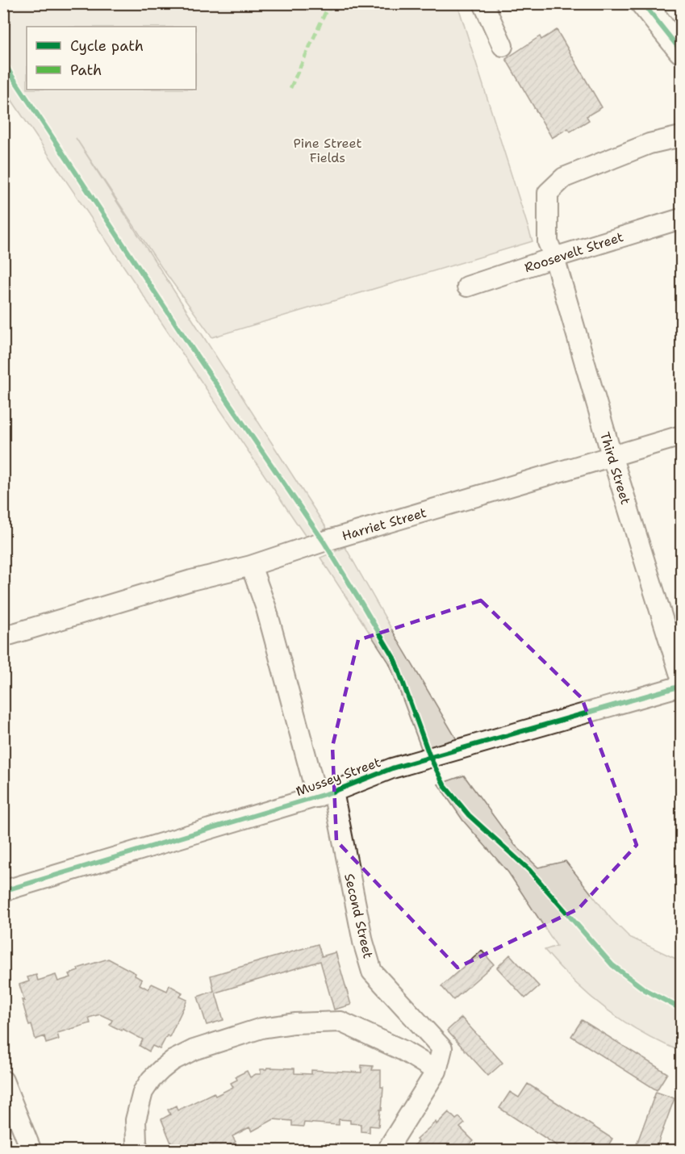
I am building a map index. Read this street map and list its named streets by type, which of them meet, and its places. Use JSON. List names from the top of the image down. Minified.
{"streets":{"street":["Roosevelt Street","Third Street","Harriet Street","Mussey Street","Second Street"]},"crossings":[["Roosevelt Street","Third Street"],["Third Street","Harriet Street"],["Harriet Street","Second Street"],["Mussey Street","Second Street"]],"parks":["Pine Street Fields"],"legend":["Cycle path","Path"]}
